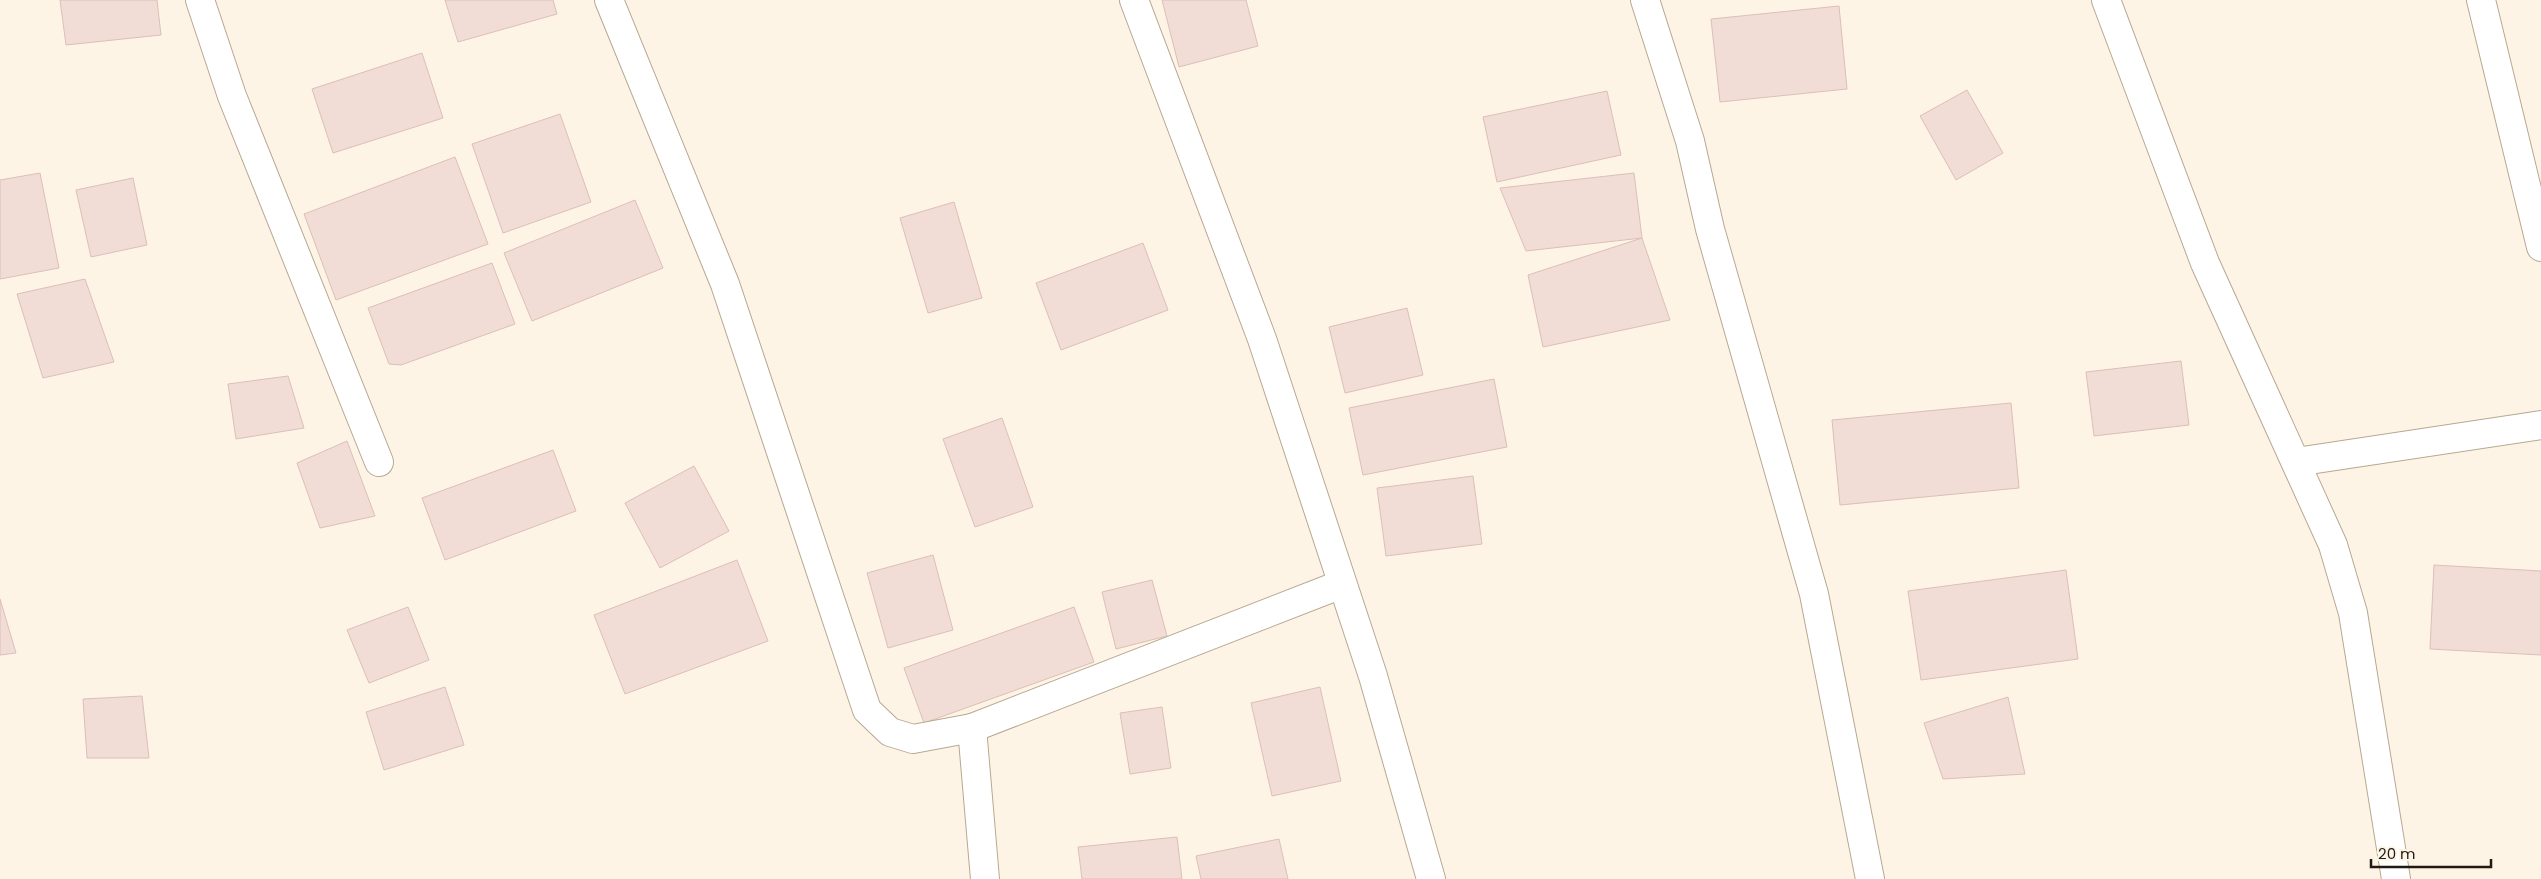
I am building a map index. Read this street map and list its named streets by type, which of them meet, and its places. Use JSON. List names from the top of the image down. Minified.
{"scale_bar":"20 m"}
